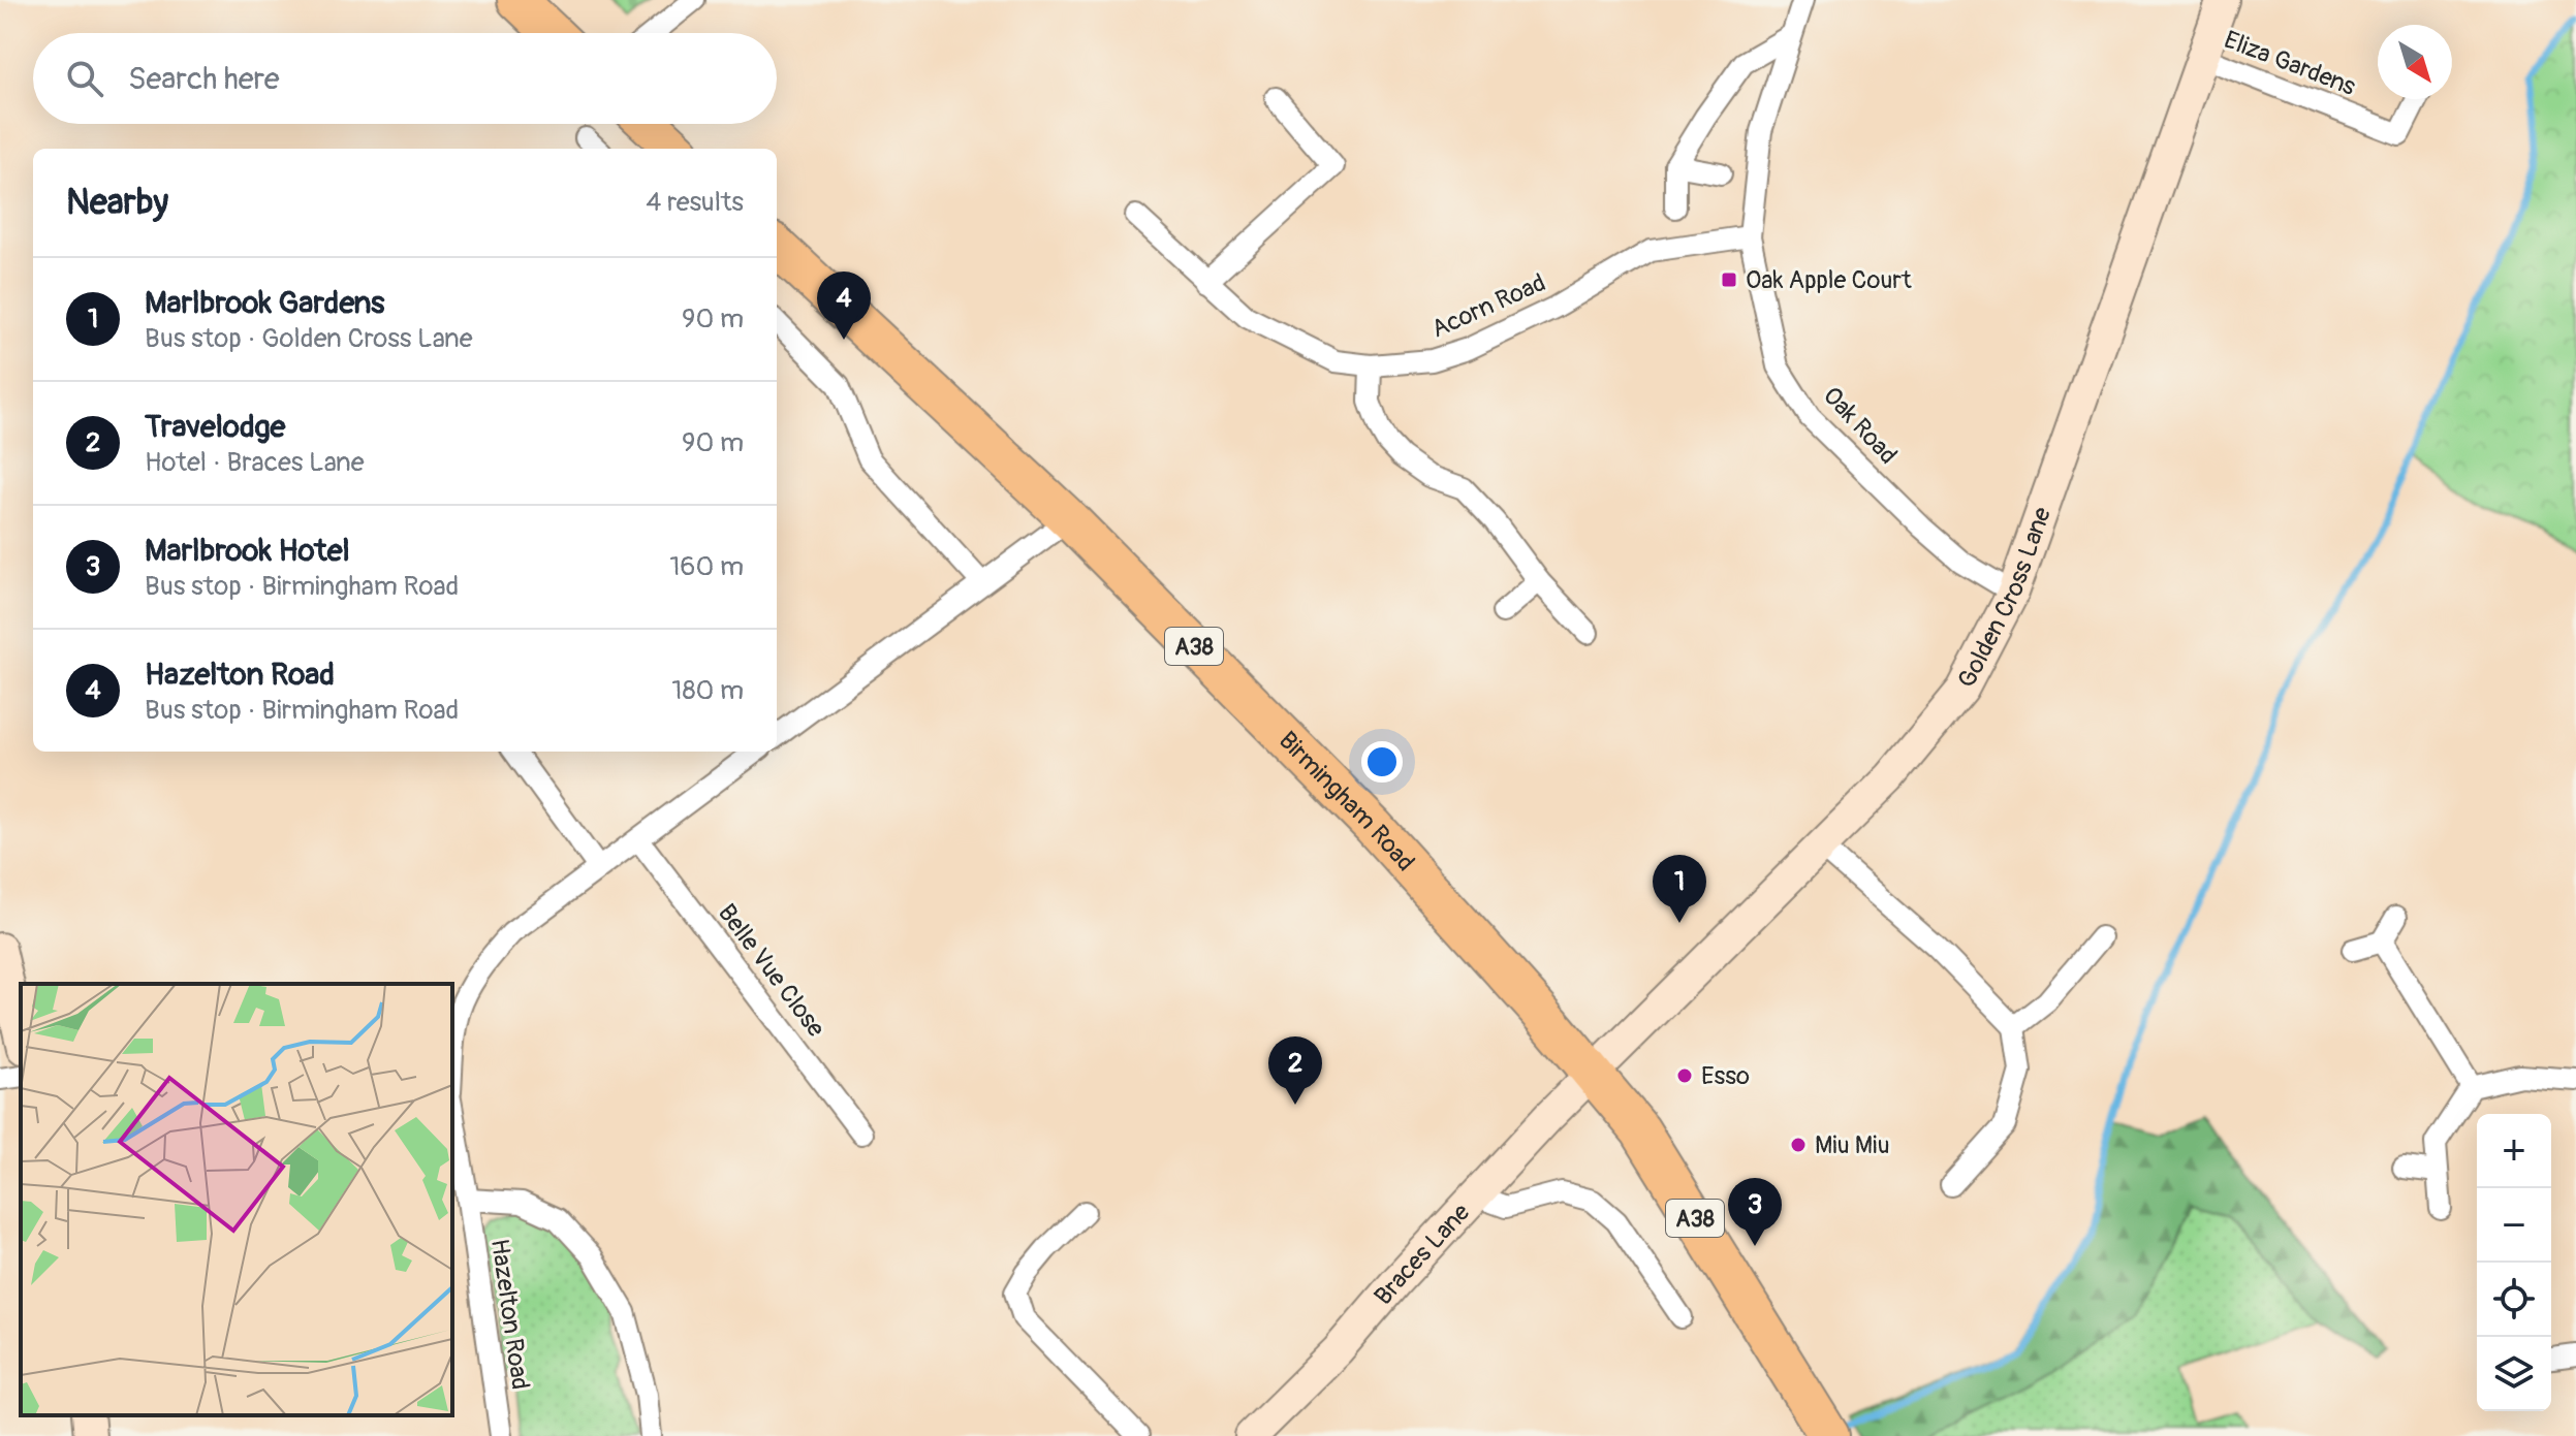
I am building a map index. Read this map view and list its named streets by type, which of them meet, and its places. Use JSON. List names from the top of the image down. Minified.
{"streets":{"highway":["A38","Birmingham Road"],"main road":["Golden Cross Lane","Braces Lane"],"street":["Eliza Gardens","Acorn Road","Oak Road","Belle Vue Close","Hazelton Road"]},"crossings":[["Eliza Gardens","Golden Cross Lane"],["Acorn Road","Oak Road"],["Oak Road","Golden Cross Lane"],["Golden Cross Lane","Birmingham Road"],["Golden Cross Lane","Braces Lane"],["Birmingham Road","Braces Lane"]],"places":{"transit":["Oak Apple Court"],"other":["Esso","Miu Miu"]},"north":"bottom right","page":{"search":"Search here","heading":["Nearby","4 results"],"list":[{"mark":"1","name":"Marlbrook Gardens","note":"Bus stop · Golden Cross Lane","value":"90 m"},{"mark":"2","name":"Travelodge","note":"Hotel · Braces Lane","value":"90 m"},{"mark":"3","name":"Marlbrook Hotel","note":"Bus stop · Birmingham Road","value":"160 m"},{"mark":"4","name":"Hazelton Road","note":"Bus stop · Birmingham Road","value":"180 m"}],"pins":["4","1","2","3"],"map_buttons":["+","−"]}}
